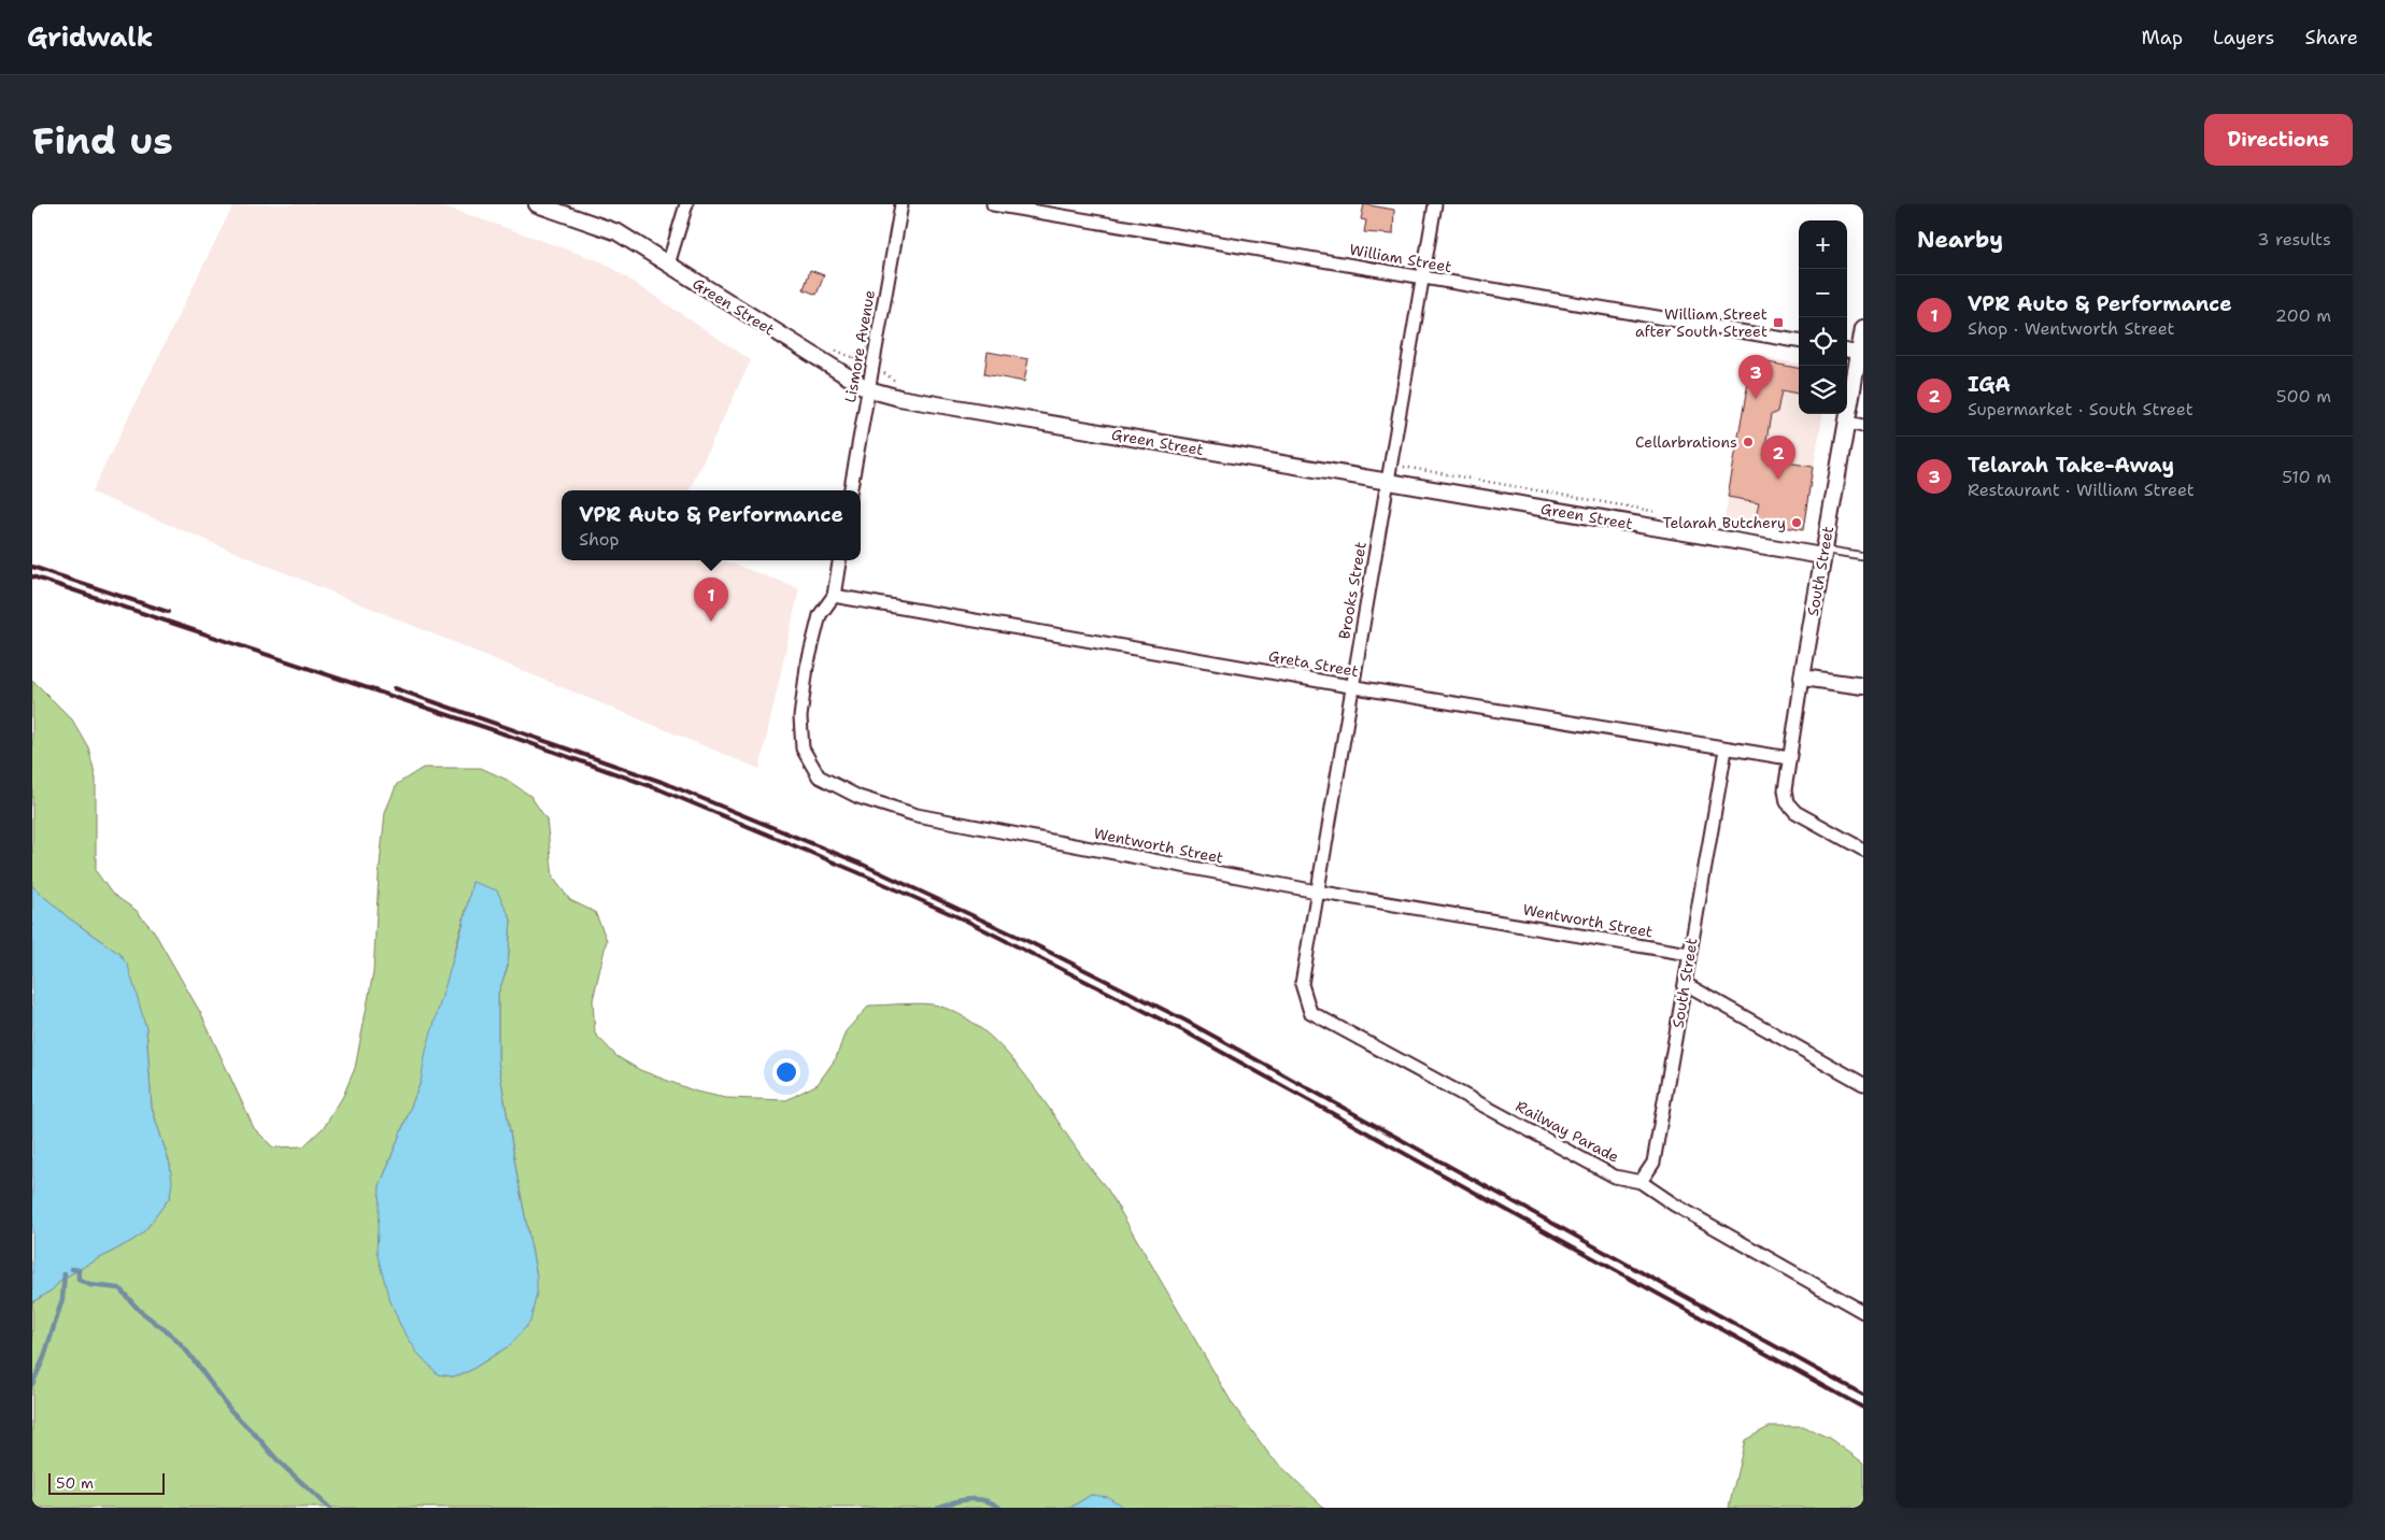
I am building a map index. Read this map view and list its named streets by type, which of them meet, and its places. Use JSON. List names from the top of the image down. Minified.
{"streets":{"street":["William Street","Green Street","Lismore Avenue","South Street","Brooks Street","Greta Street","Wentworth Street","Railway Parade"]},"crossings":[["William Street","Brooks Street"],["Green Street","Lismore Avenue"],["Green Street","South Street"],["Green Street","Brooks Street"],["South Street","Greta Street"],["South Street","Wentworth Street"],["South Street","Railway Parade"],["Brooks Street","Greta Street"],["Brooks Street","Wentworth Street"],["Brooks Street","Railway Parade"],["Greta Street","Wentworth Street"]],"places":{"transit":["William Street after South Street"],"other":["Cellarbrations","Telarah Butchery"]},"scale_bar":"50 m","page":{"header":"Gridwalk","nav":["Map","Layers","Share"],"buttons":"Directions","title":"Find us","heading":["Nearby","3 results"],"map_buttons":["+","−"],"list":[{"mark":"1","name":"VPR Auto & Performance","note":"Shop · Wentworth Street","value":"200 m"},{"mark":"2","name":"IGA","note":"Supermarket · South Street","value":"500 m"},{"mark":"3","name":"Telarah Take-Away","note":"Restaurant · William Street","value":"510 m"}],"pins":["3","2","1"],"popup":["VPR Auto & Performance","Shop"],"scale":"50 m"}}
